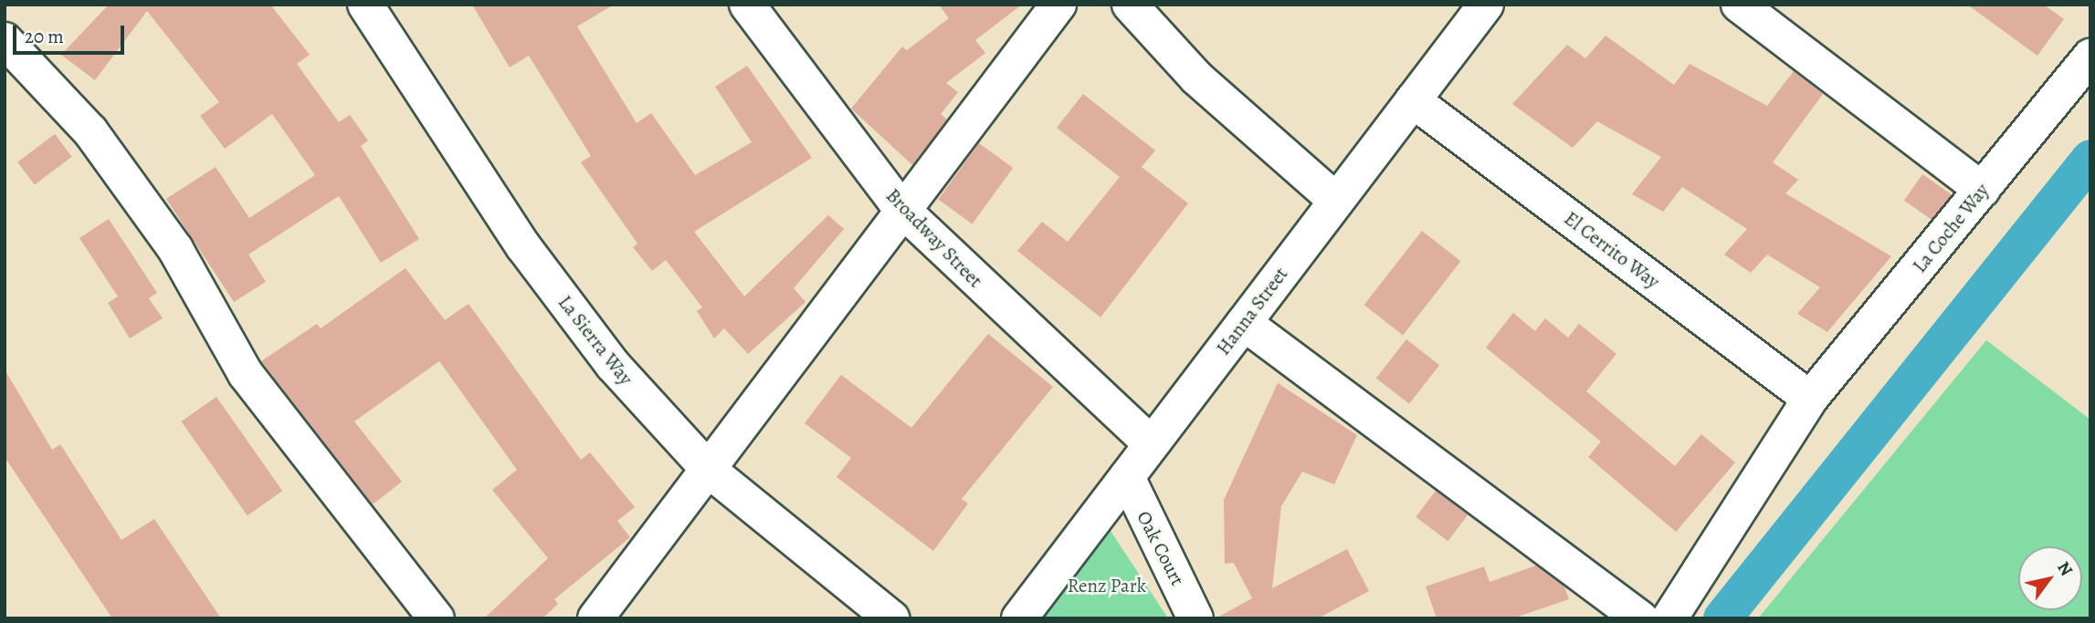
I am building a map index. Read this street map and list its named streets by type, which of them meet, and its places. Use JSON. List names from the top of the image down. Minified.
{"streets":{"street":["La Coche Way","Broadway Street","El Cerrito Way","Hanna Street","La Sierra Way","Oak Court"]},"crossings":[["La Coche Way","El Cerrito Way"],["Broadway Street","Hanna Street"],["El Cerrito Way","Hanna Street"],["Hanna Street","Oak Court"]],"parks":["Renz Park"],"scale_bar":"20 m","north":"top right"}
